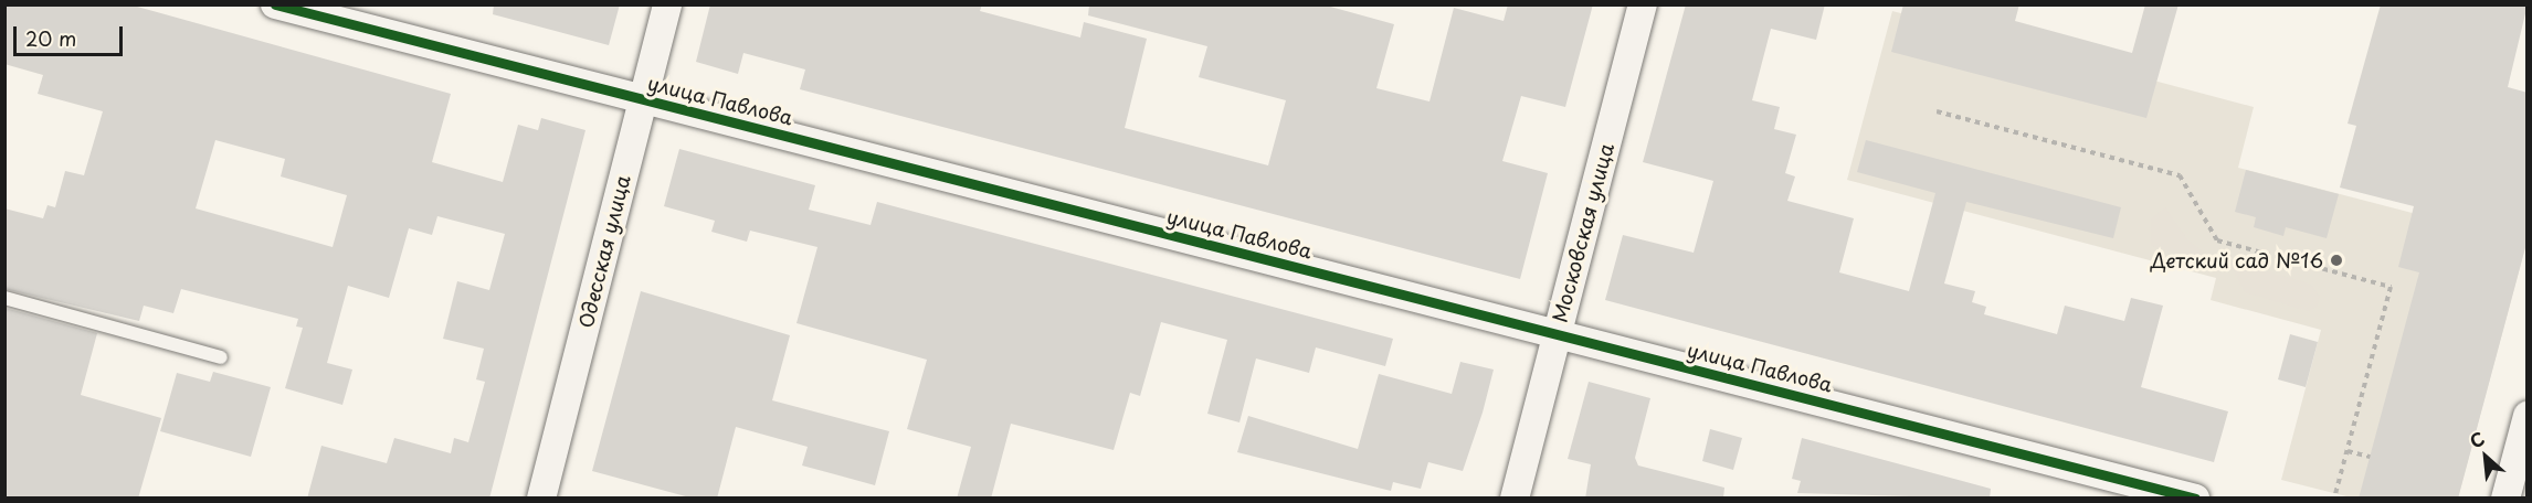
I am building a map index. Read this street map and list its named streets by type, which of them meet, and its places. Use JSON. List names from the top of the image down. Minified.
{"streets":{"street":["улица Павлова","Московская улица","Одесская улица"]},"crossings":[["улица Павлова","Московская улица"],["улица Павлова","Одесская улица"]],"places":["Детский сад №16"],"scale_bar":"20 m","north":"top left"}
